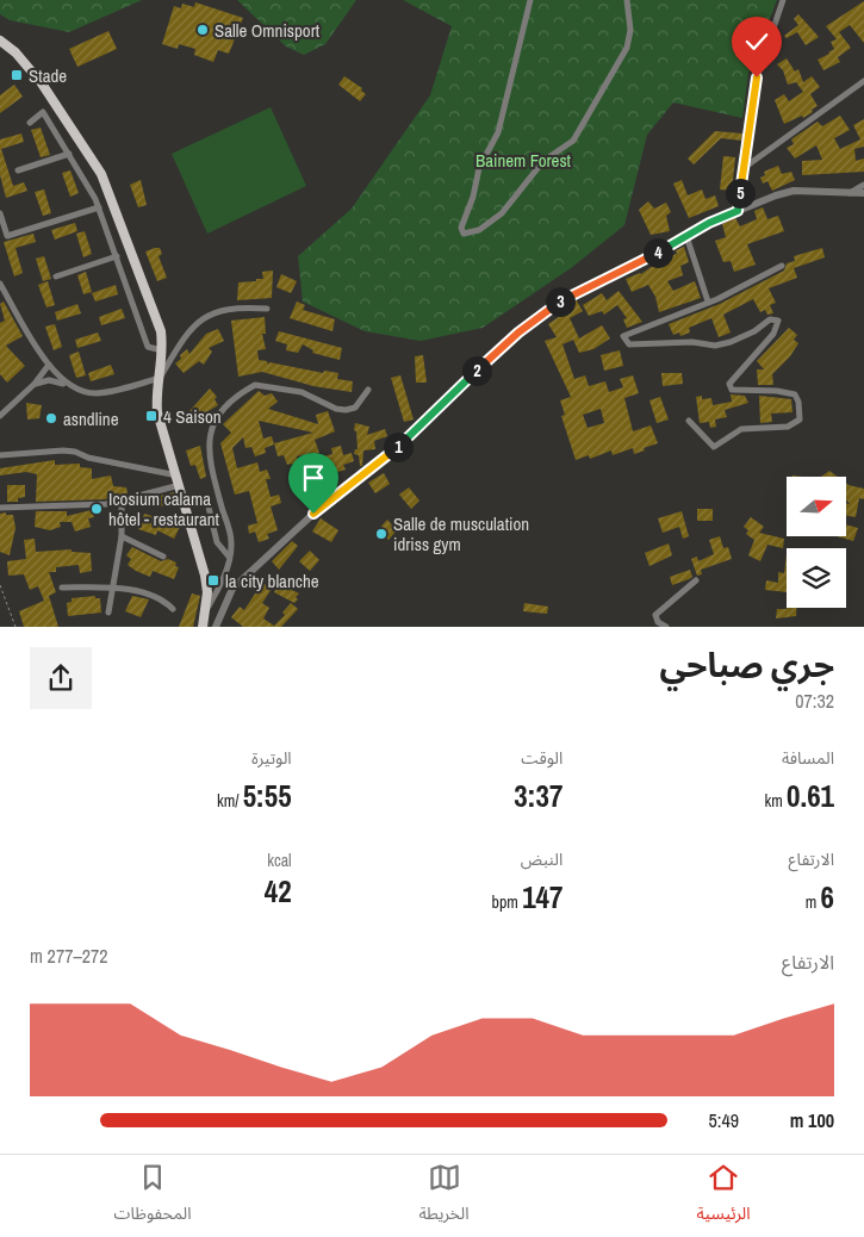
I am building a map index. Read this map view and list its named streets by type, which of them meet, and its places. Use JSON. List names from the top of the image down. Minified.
{"parks":["Bainem Forest"],"places":{"other":["Salle Omnisport","asndline","Icosium calama hôtel - restaurant","Salle de musculation idriss gym"],"transit":["Stade","4 Saison","la city blanche"]},"north":"right","page":{"pins":["5","4","3","2","1"],"heading":["جري صباحي","07:32"],"stats":[["المسافة","0.61 km"],["الوقت","3:37"],["الوتيرة","5:55 /km"],["الارتفاع","6 m"],["النبض","147 bpm"],["kcal","42"]],"chart":["الارتفاع","272–277 m"],"list":[{"name":"100 m","note":"5:49"}],"tabs":["الرئيسية","الخريطة","المحفوظات"]}}
